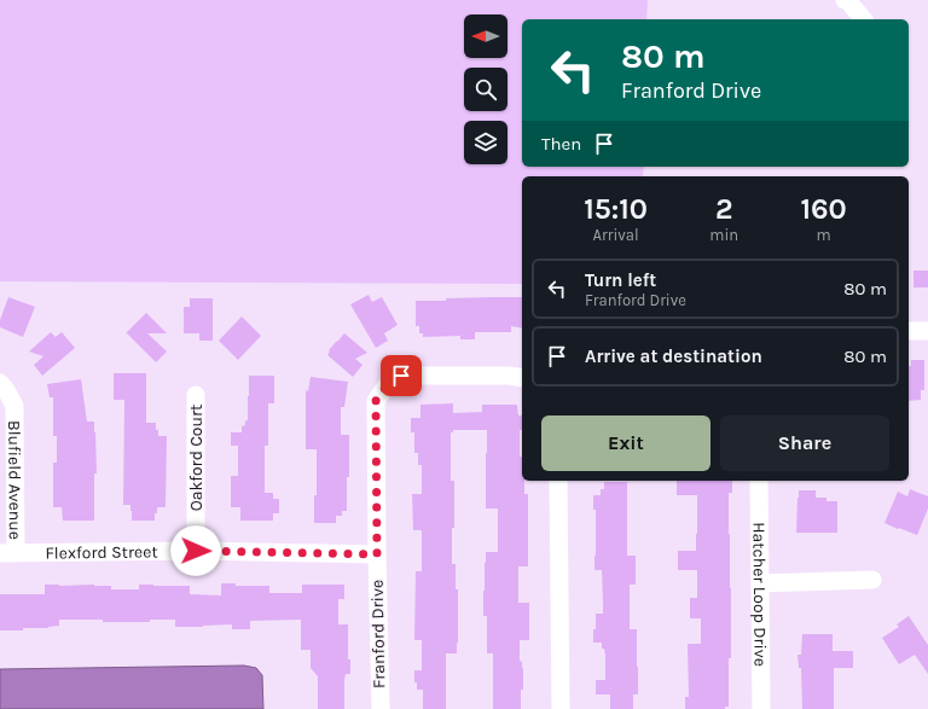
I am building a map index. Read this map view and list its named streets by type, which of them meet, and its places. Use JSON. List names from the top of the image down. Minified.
{"streets":{"street":["Oakford Court","Blufield Avenue","Flexford Street","Hatcher Loop Drive","Franford Drive"]},"crossings":[["Oakford Court","Flexford Street"],["Blufield Avenue","Flexford Street"],["Flexford Street","Franford Drive"]],"north":"left","page":{"turn":["80 m","Franford Drive"],"then":"Then","eta":["15:10","Arrival","2","min","160","m"],"list":[{"name":"Turn left","note":"Franford Drive","value":"80 m"},{"name":"Arrive at destination","value":"80 m"}],"buttons":["Exit","Share"]}}
